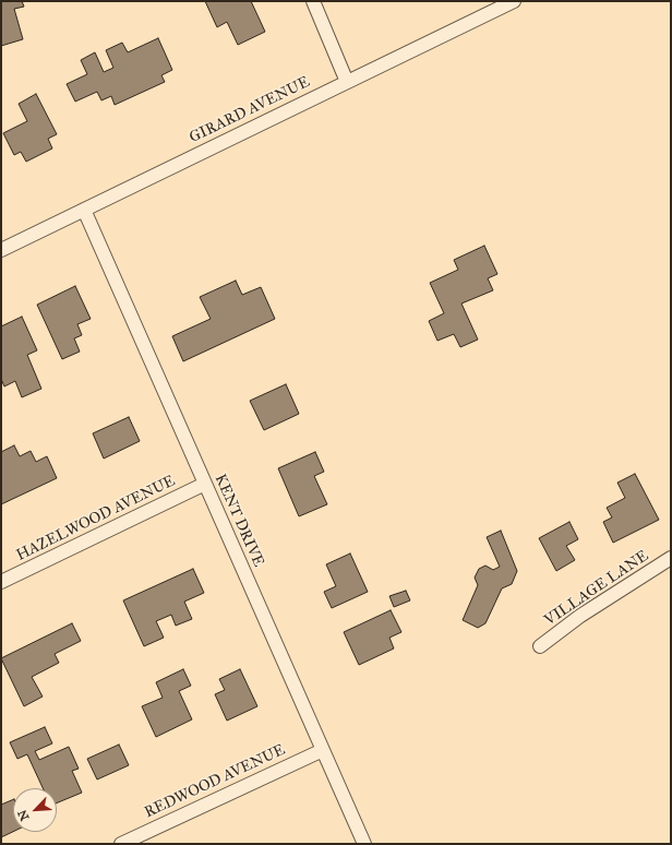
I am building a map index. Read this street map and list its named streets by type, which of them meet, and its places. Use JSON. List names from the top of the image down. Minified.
{"streets":{"street":["GIRARD AVENUE","HAZELWOOD AVENUE","KENT DRIVE","VILLAGE LANE","REDWOOD AVENUE"]},"crossings":[["GIRARD AVENUE","KENT DRIVE"],["HAZELWOOD AVENUE","KENT DRIVE"],["KENT DRIVE","REDWOOD AVENUE"]],"north":"bottom left"}
